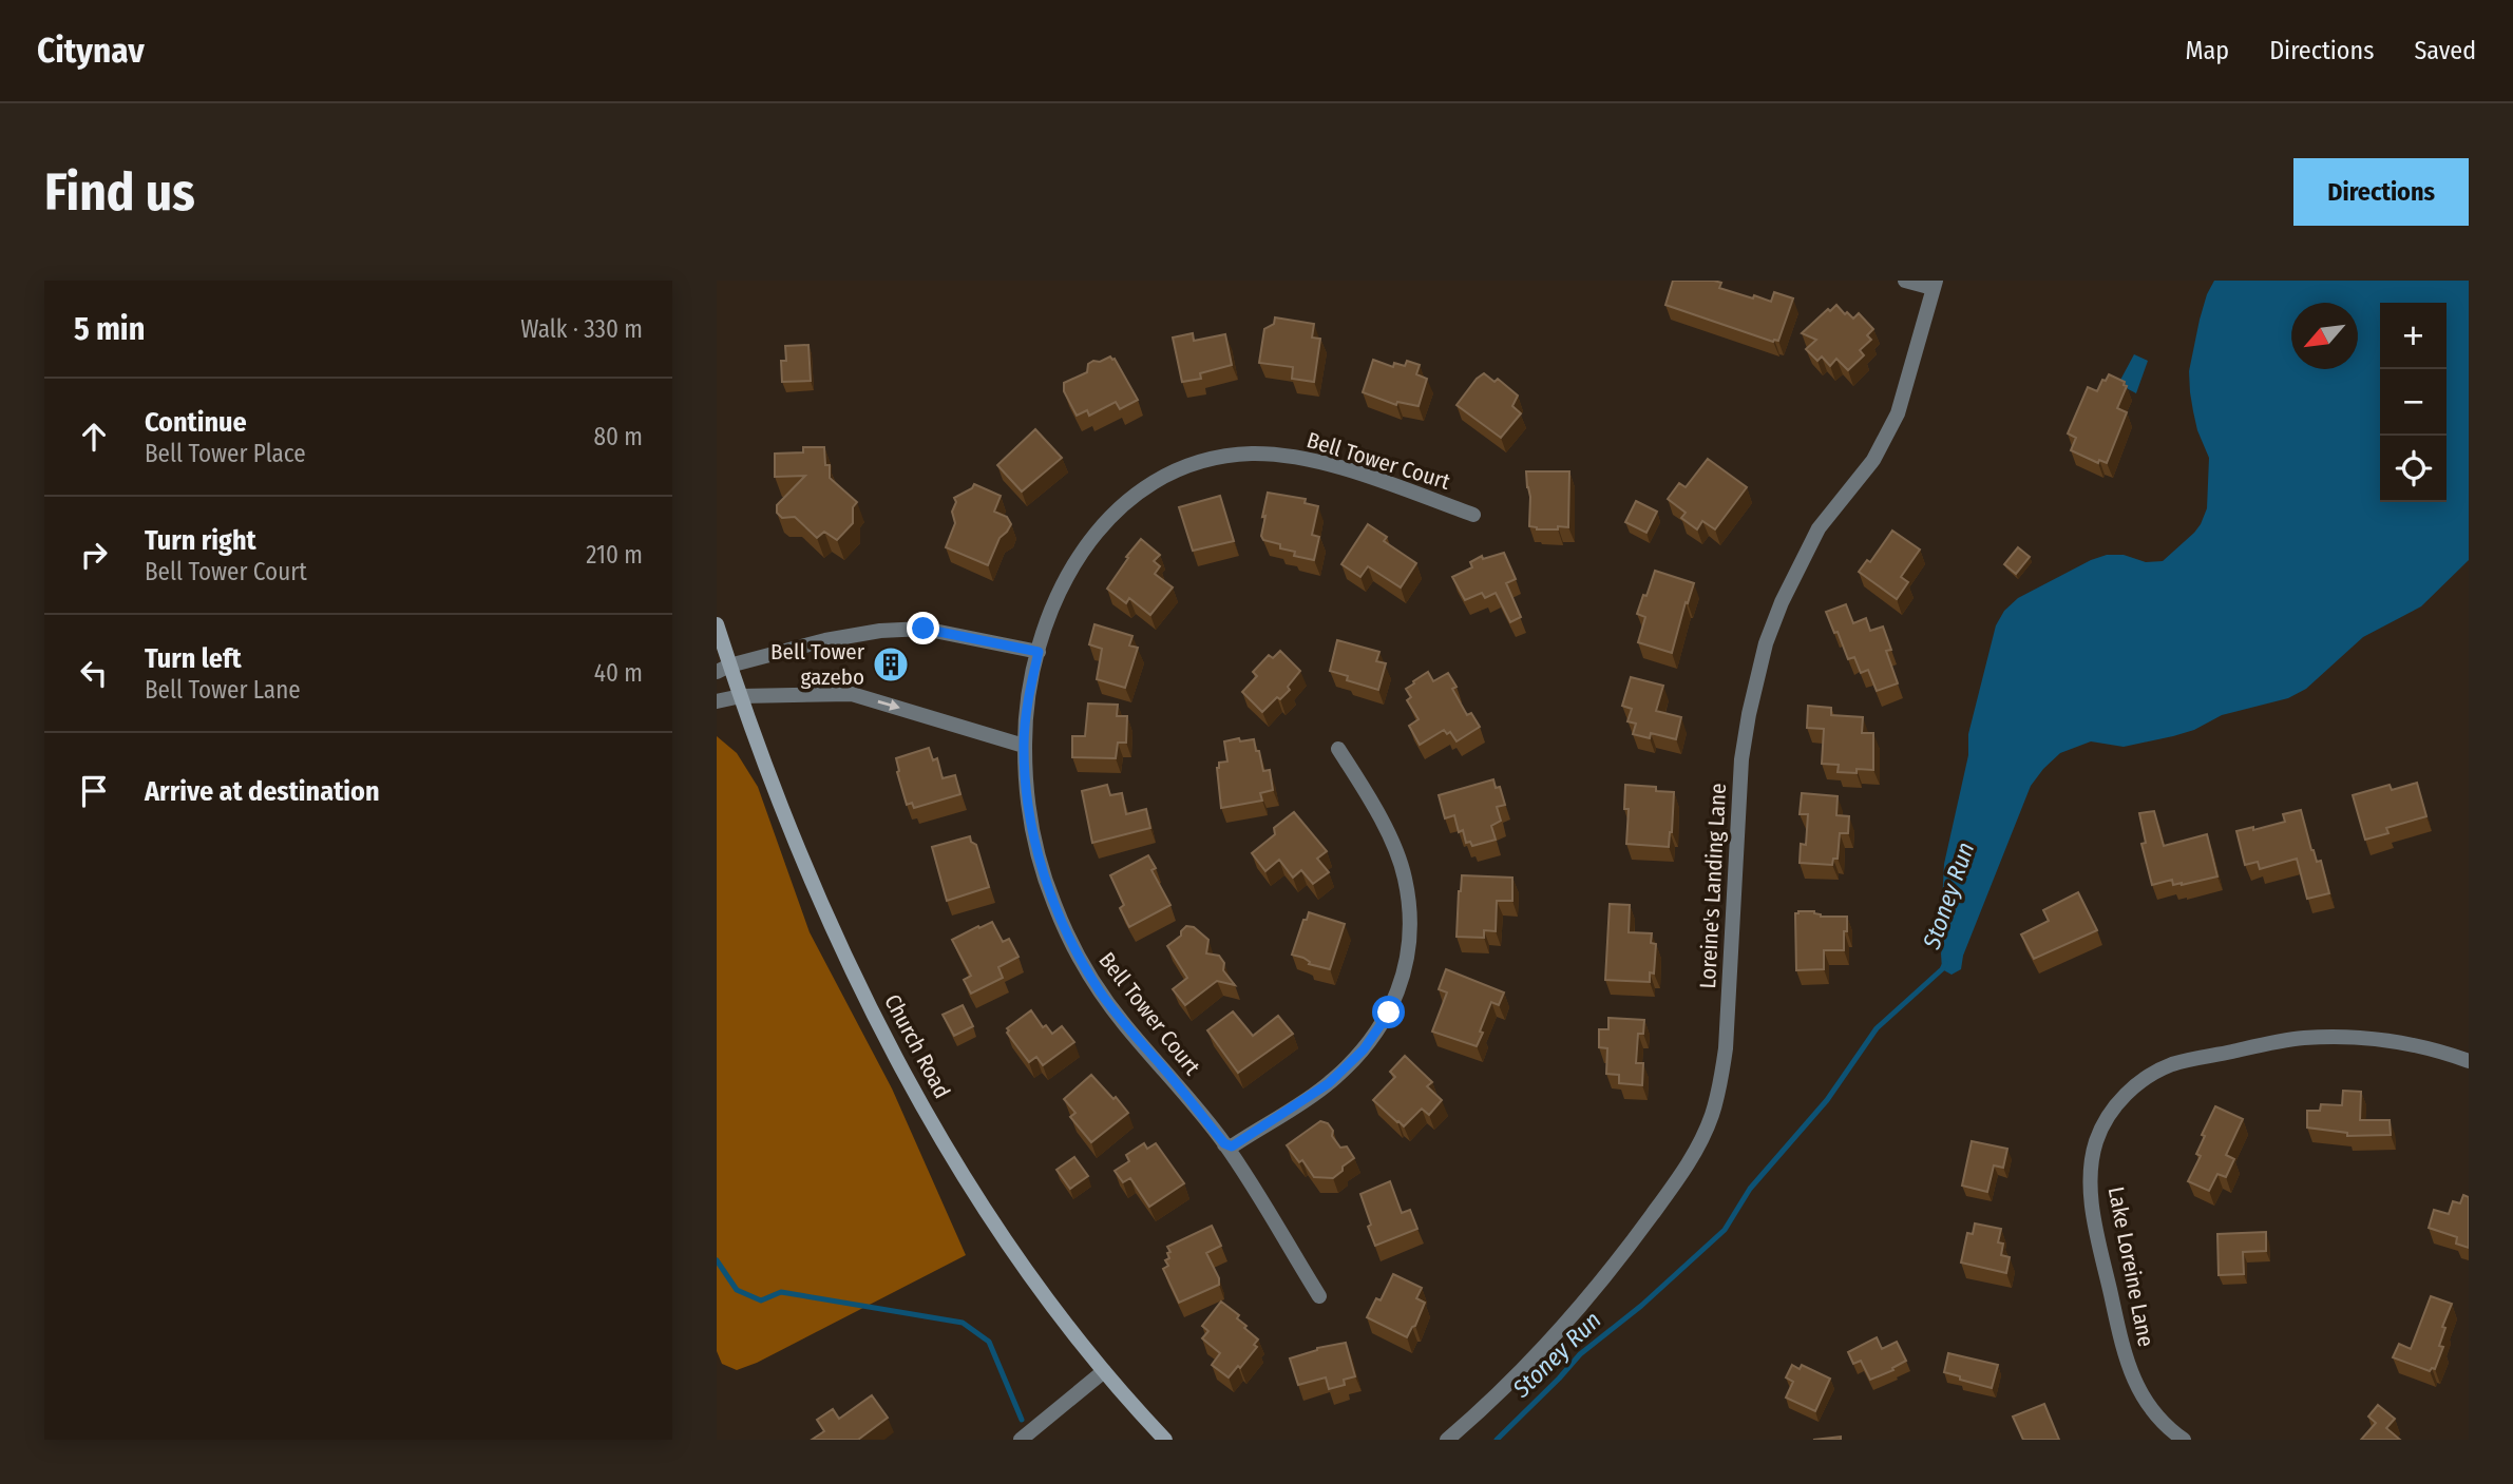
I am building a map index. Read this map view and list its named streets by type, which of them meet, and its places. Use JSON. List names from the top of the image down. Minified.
{"streets":{"main road":["Church Road"],"street":["Bell Tower Court","Loreine's Landing Lane","Lake Loreine Lane"]},"water":["Stoney Run"],"places":{"building":["Bell Tower gazebo"]},"north":"bottom left","page":{"header":"Citynav","nav":["Map","Directions","Saved"],"buttons":"Directions","title":"Find us","heading":["5 min","Walk · 330 m"],"map_buttons":["+","−"],"list":[["Continue","Bell Tower Place","80 m"],["Turn right","Bell Tower Court","210 m"],["Turn left","Bell Tower Lane","40 m"],"Arrive at destination"]}}
